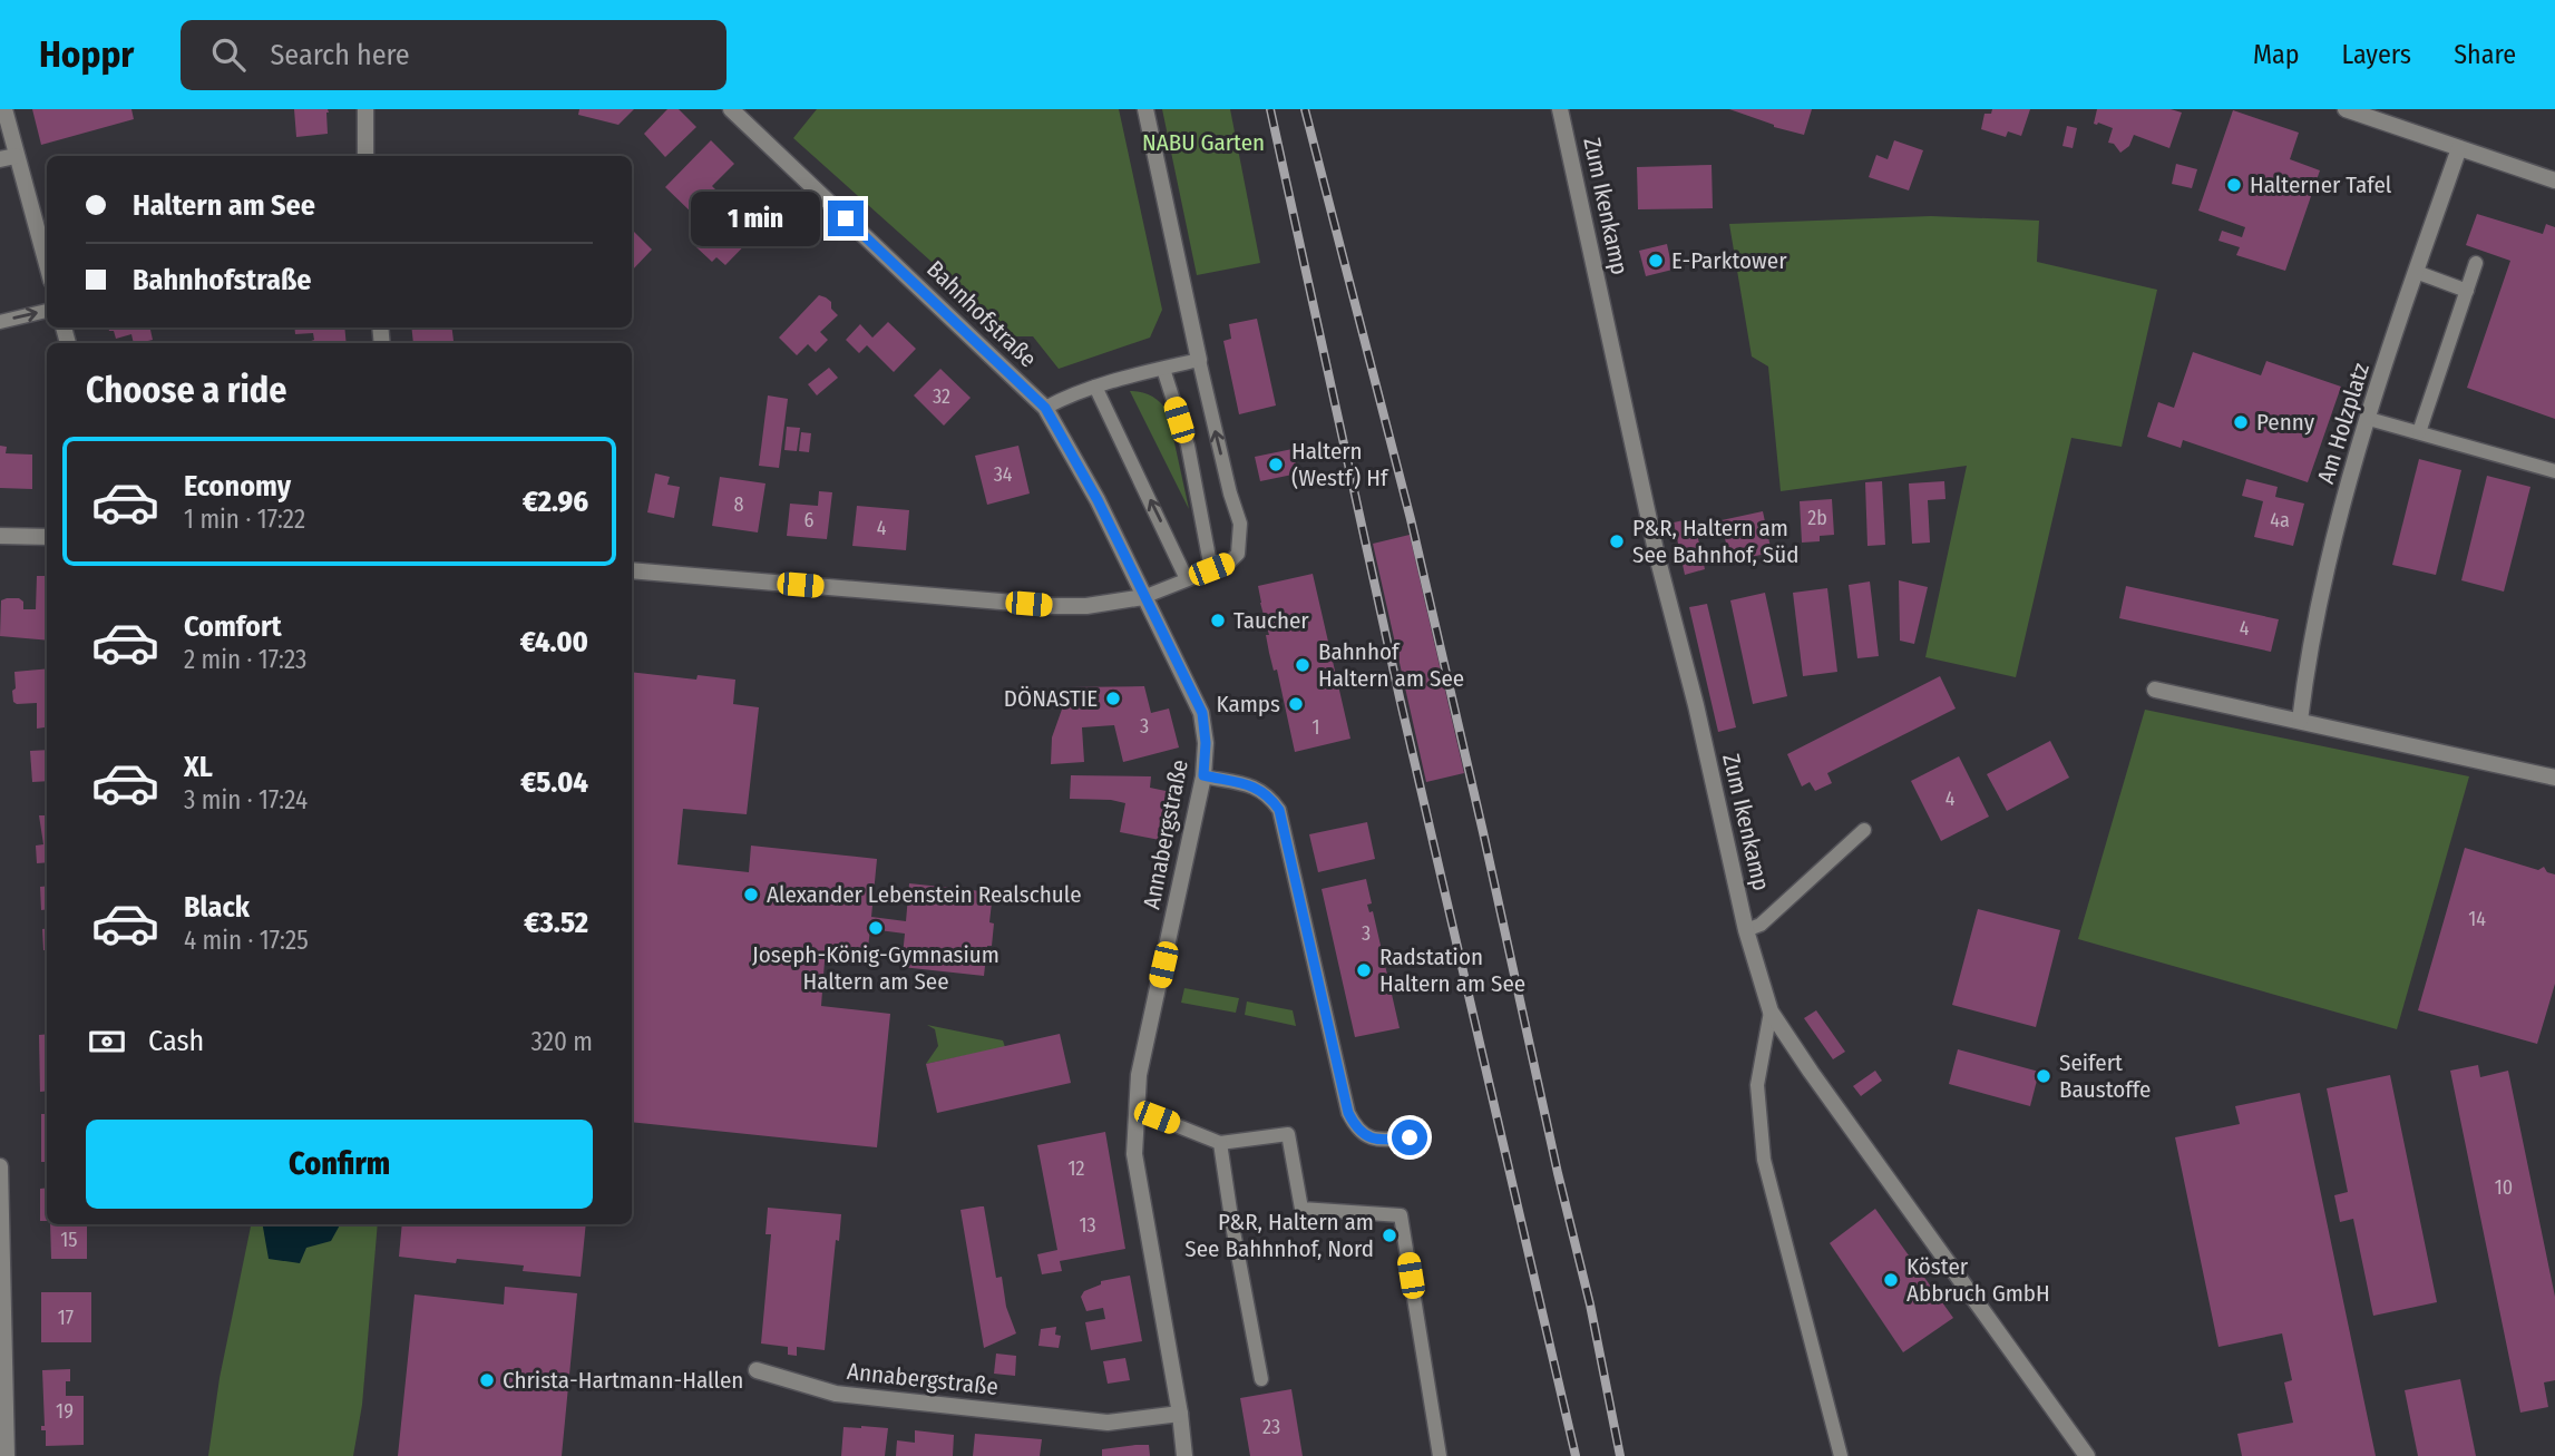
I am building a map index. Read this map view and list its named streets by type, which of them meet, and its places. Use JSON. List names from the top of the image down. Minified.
{"streets":{"street":["Zum Ikenkamp","Bahnhofstraße","Am Holzplatz","Annabergstraße"]},"crossings":[["Bahnhofstraße","Annabergstraße"]],"parks":["NABU Garten"],"places":["Halterner Tafel","E-Parktower","Penny","Haltern (Westf) Hf","P&R, Haltern am See Bahnhof, Süd","Taucher","Bahnhof Haltern am See","DÖNASTIE","Kamps","Alexander Lebenstein Realschule","Joseph-König-Gymnasium Haltern am See","Radstation Haltern am See","Seifert Baustoffe","P&R, Haltern am See Bahhnhof, Nord","Köster Abbruch GmbH","Christa-Hartmann-Hallen"],"house_numbers":["32","34","8","2b","6","4a","4","4","3","1","4","14","3","12","10","13","15","17","19","23"],"page":{"header":"Hoppr","search":"Search here","nav":["Map","Layers","Share"],"banner":["Haltern am See","Bahnhofstraße"],"bubble":"1 min","heading":"Choose a ride","list":[{"name":"Economy","note":"1 min · 17:22","value":"€2.96"},{"name":"Comfort","note":"2 min · 17:23","value":"€4.00"},{"name":"XL","note":"3 min · 17:24","value":"€5.04"},{"name":"Black","note":"4 min · 17:25","value":"€3.52"}],"pay":["Cash","320 m"],"buttons":"Confirm"}}
